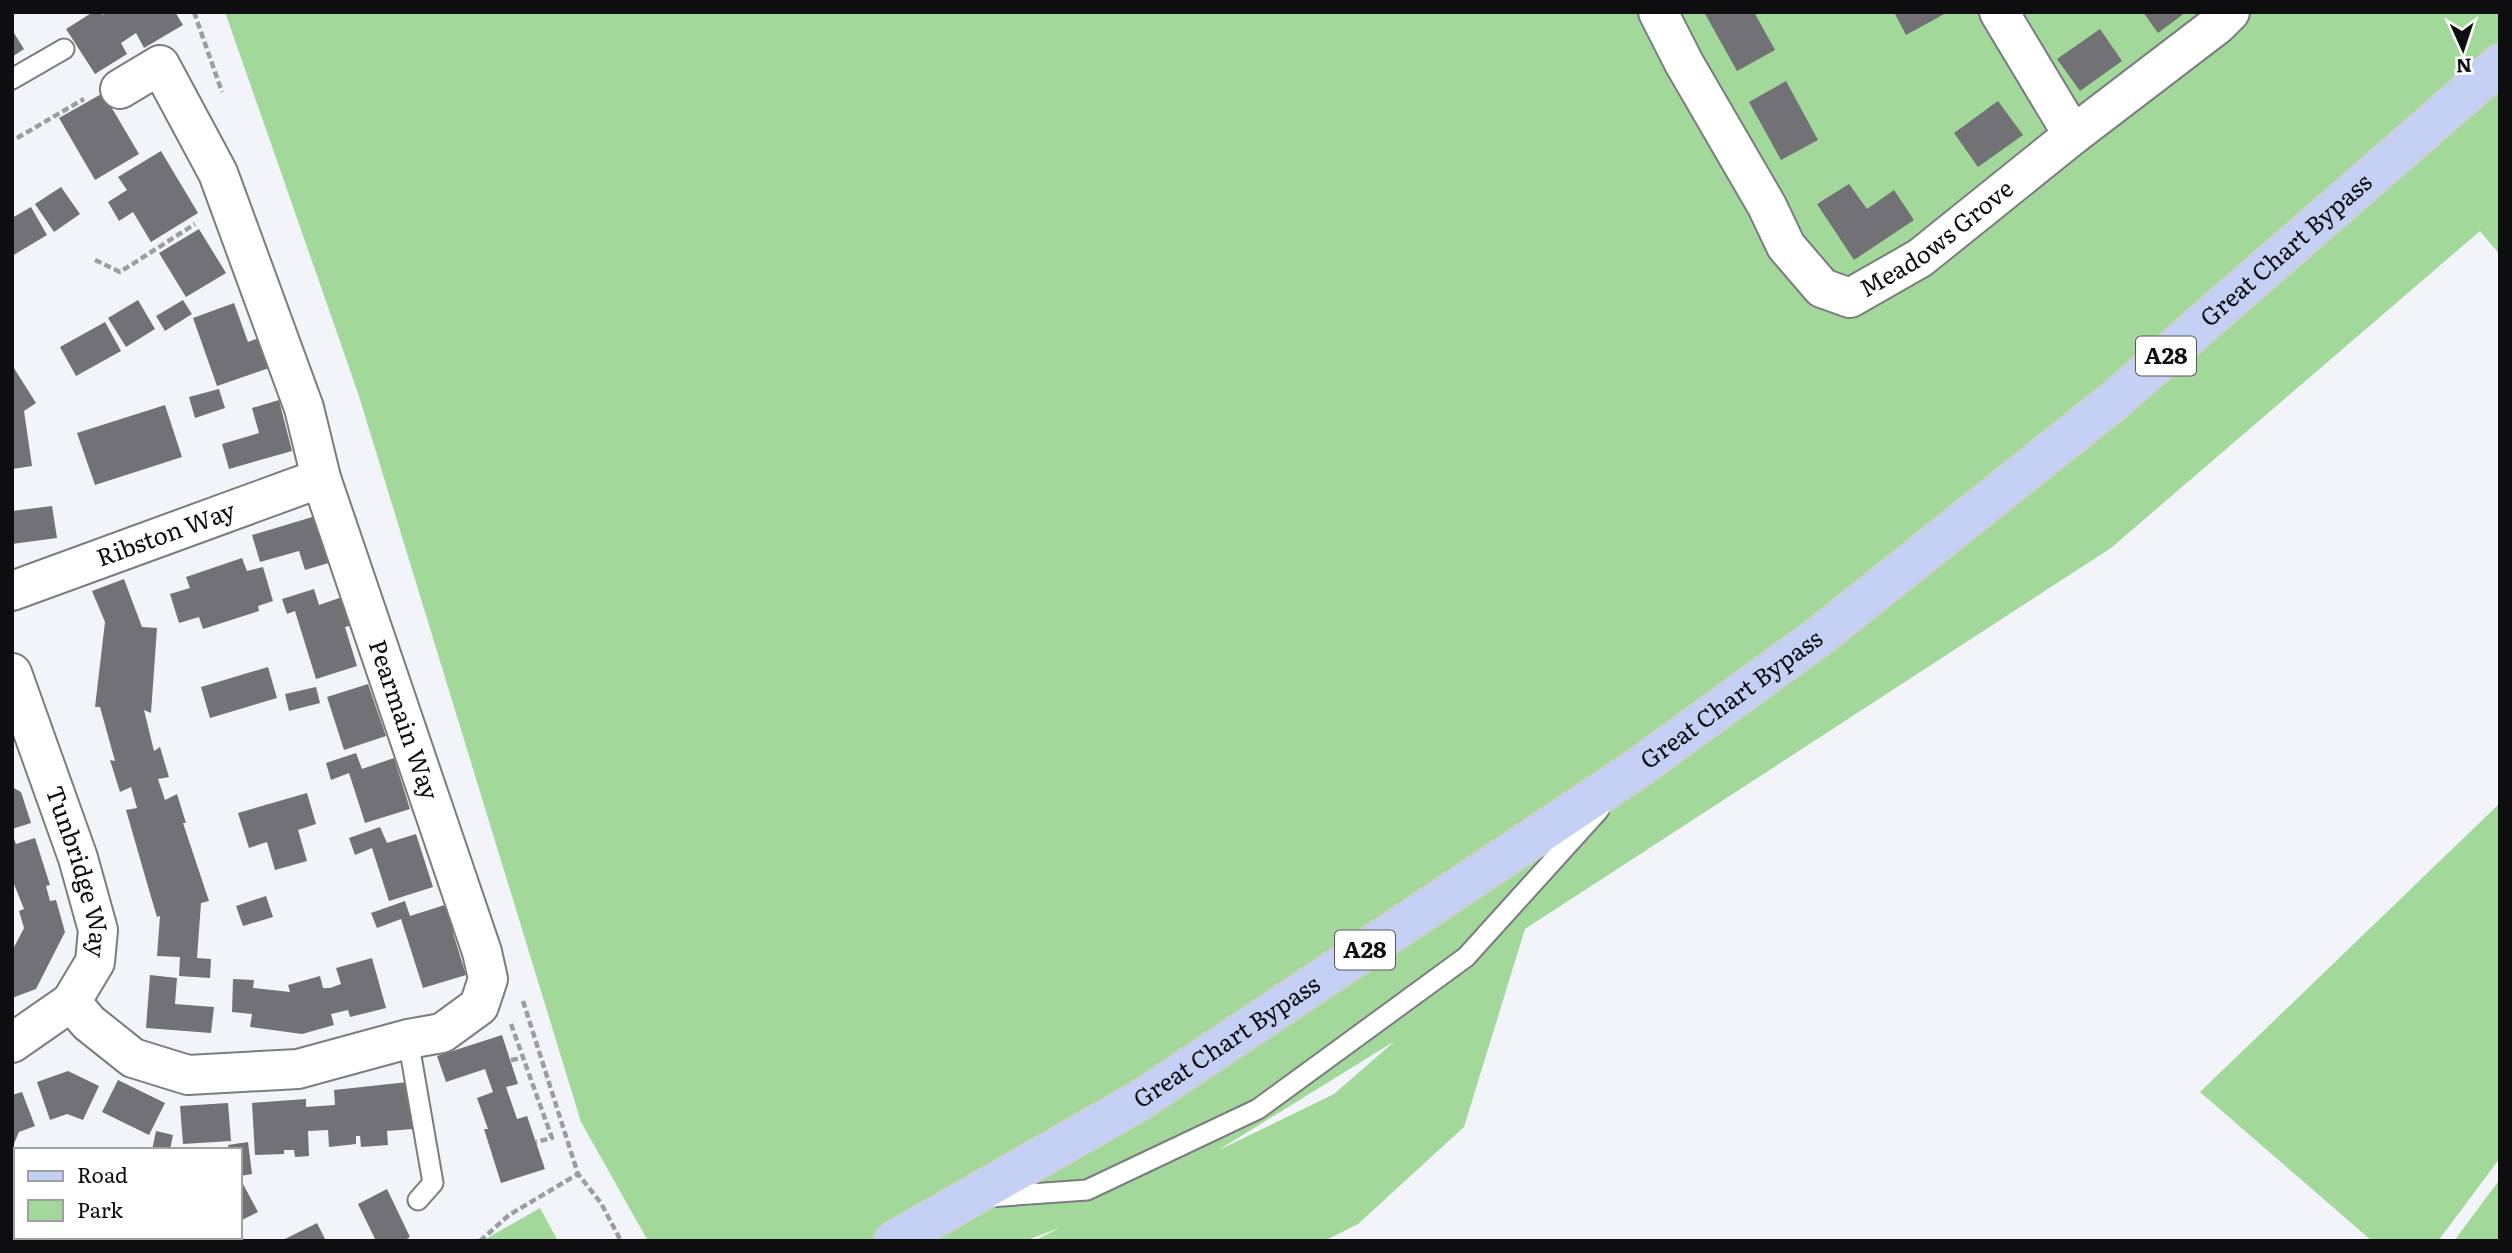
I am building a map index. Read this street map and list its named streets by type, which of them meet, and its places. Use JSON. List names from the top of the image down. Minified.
{"streets":{"main road":["Great Chart Bypass","A28"],"street":["Meadows Grove","Ribston Way","Pearmain Way","Tunbridge Way"]},"crossings":[["Ribston Way","Pearmain Way"],["Pearmain Way","Tunbridge Way"]],"legend":["Road","Park"],"north":"bottom"}
